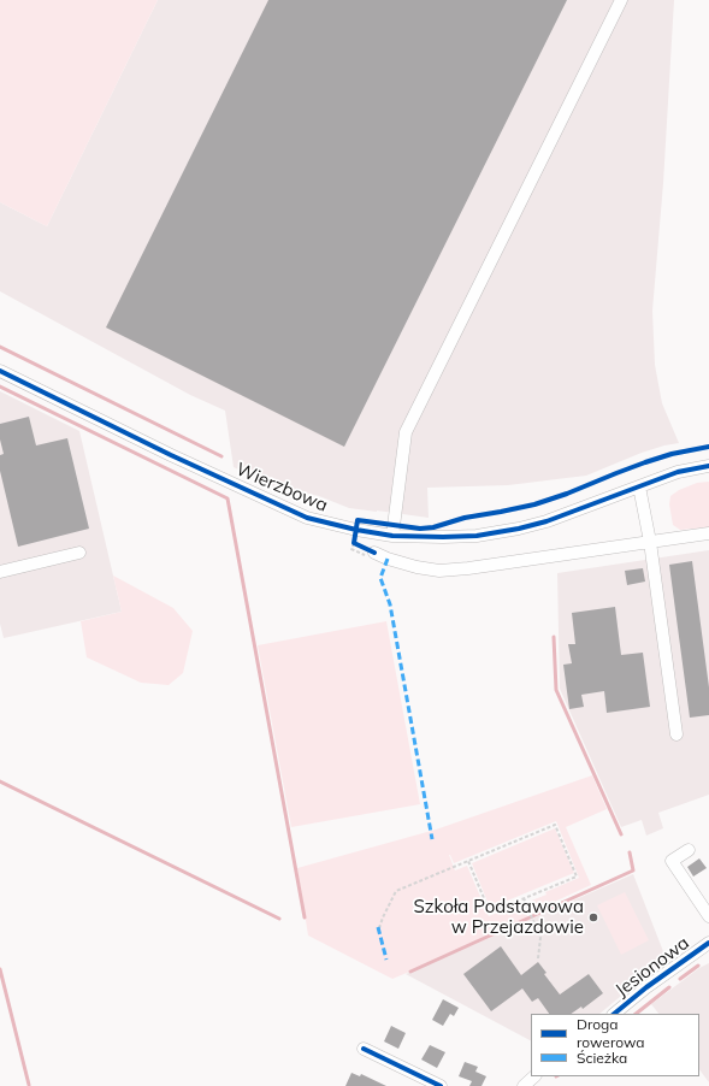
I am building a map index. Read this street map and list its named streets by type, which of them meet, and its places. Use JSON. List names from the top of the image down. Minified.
{"streets":{"street":["Wierzbowa","Jesionowa"]},"places":["Szkoła Podstawowa w Przejazdowie"],"legend":["Droga rowerowa","Ścieżka"]}
